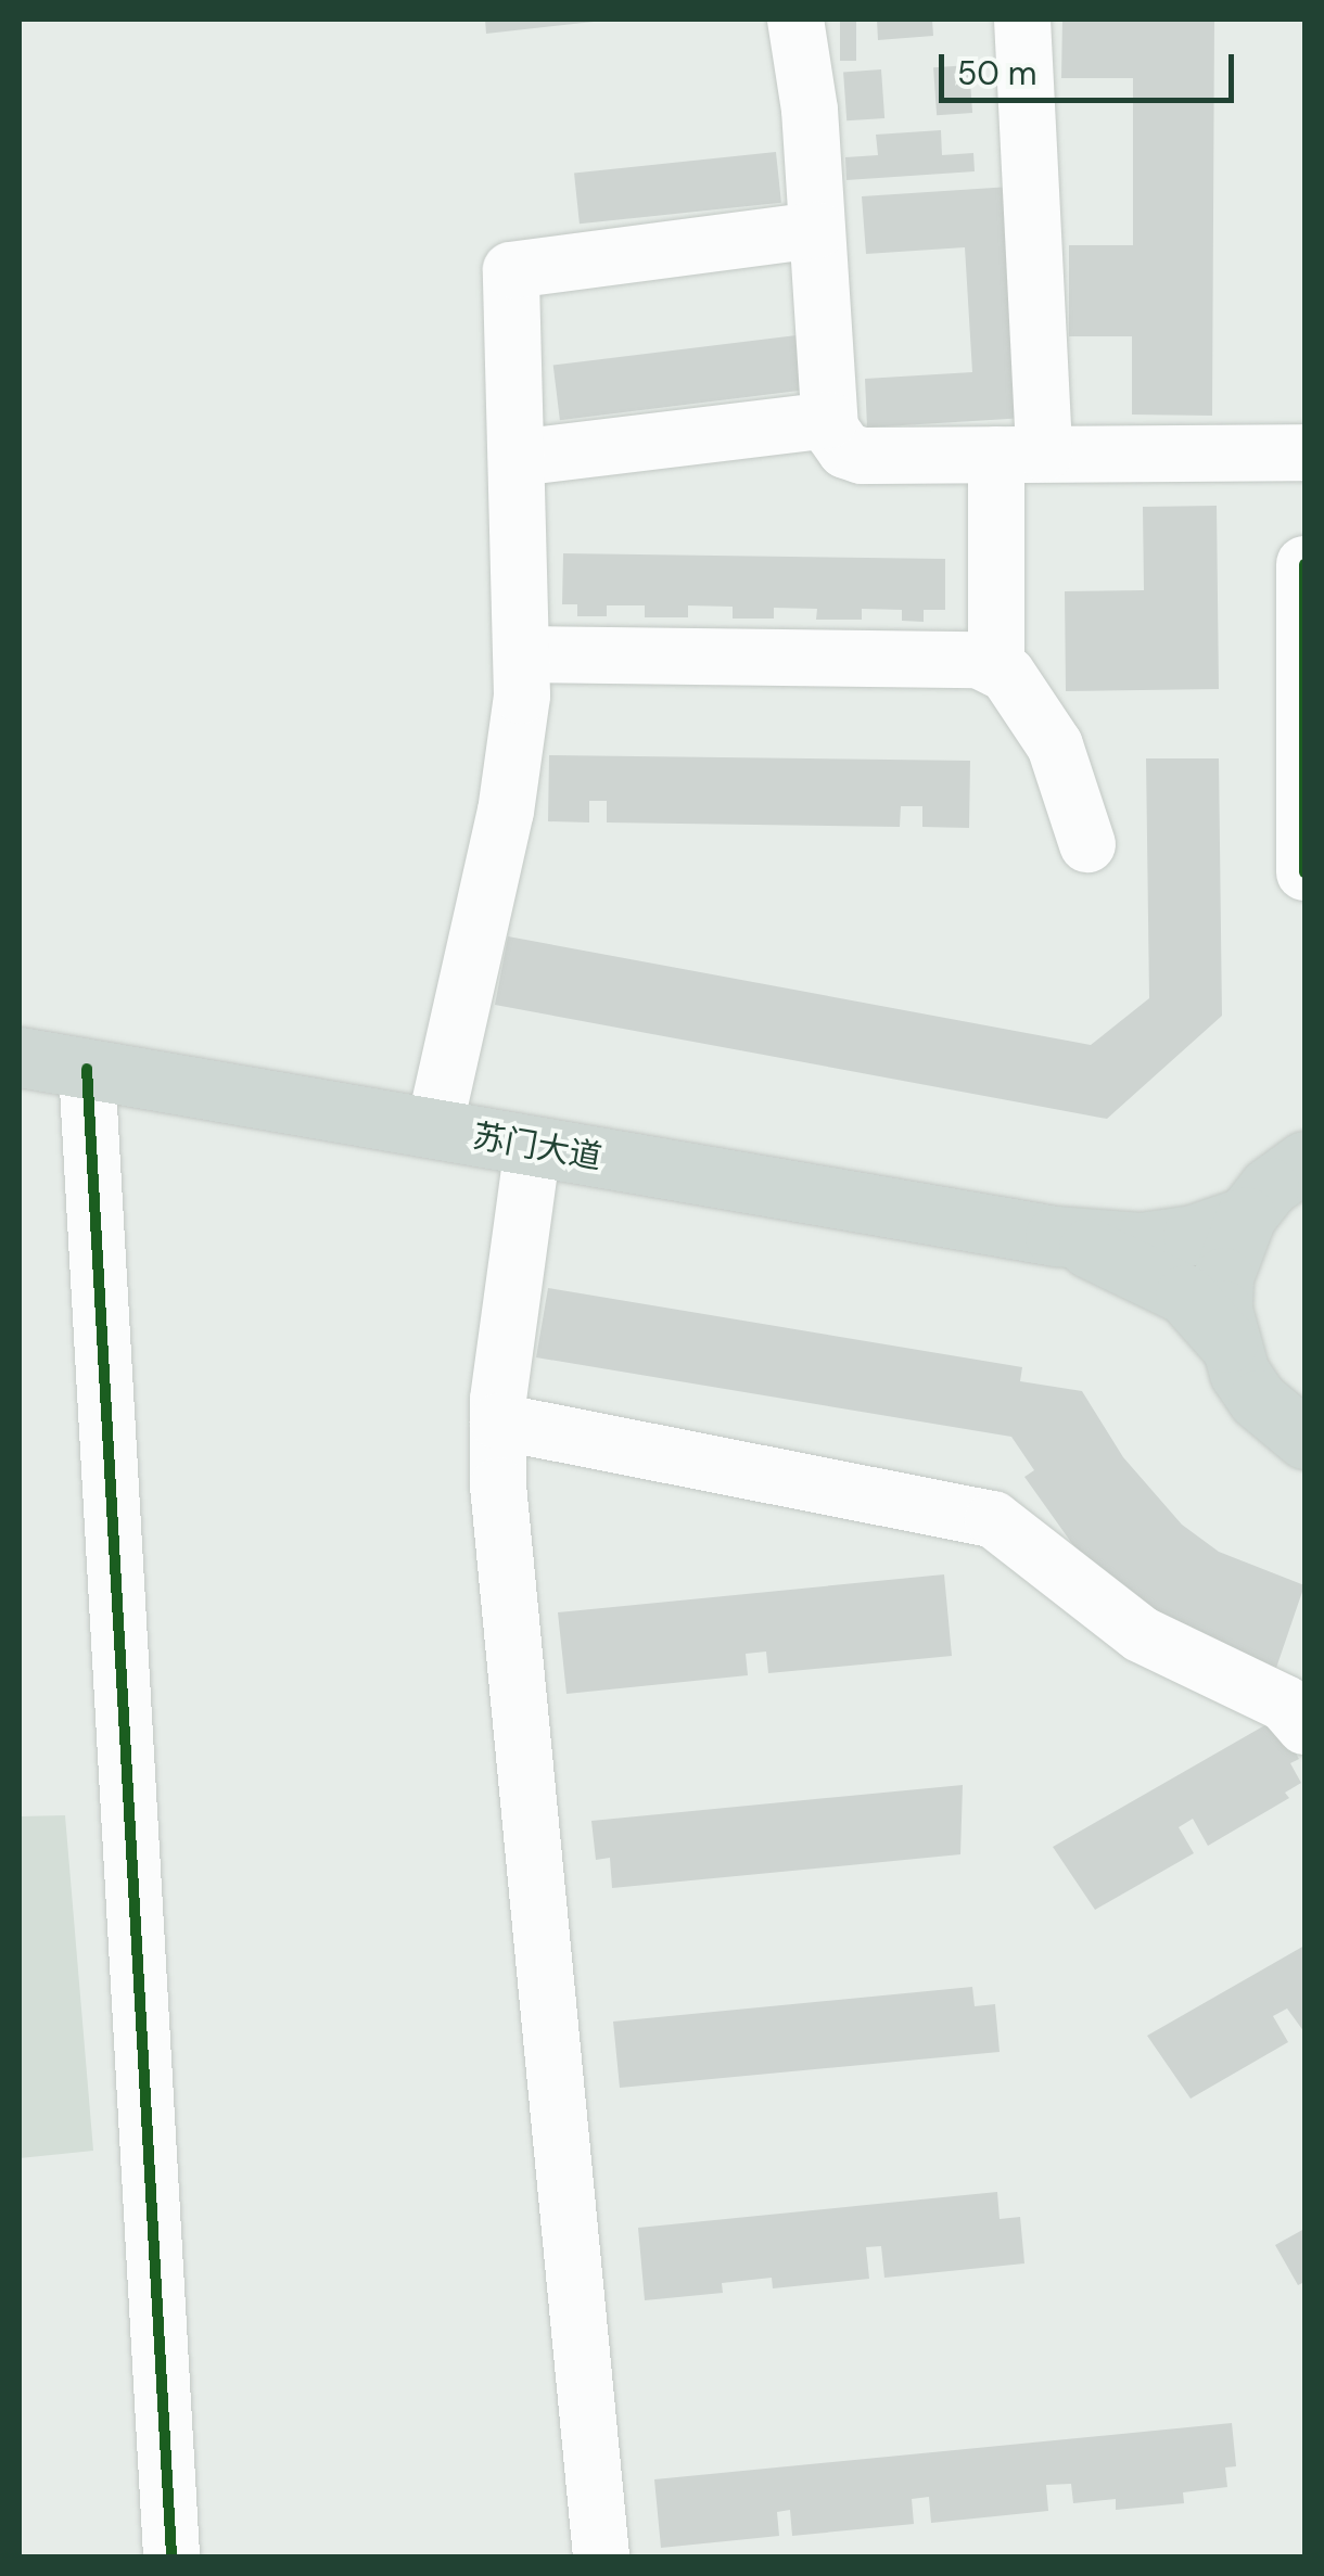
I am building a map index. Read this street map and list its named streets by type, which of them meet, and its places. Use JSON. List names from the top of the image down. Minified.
{"streets":{"main road":["苏门大道"]},"scale_bar":"50 m"}
